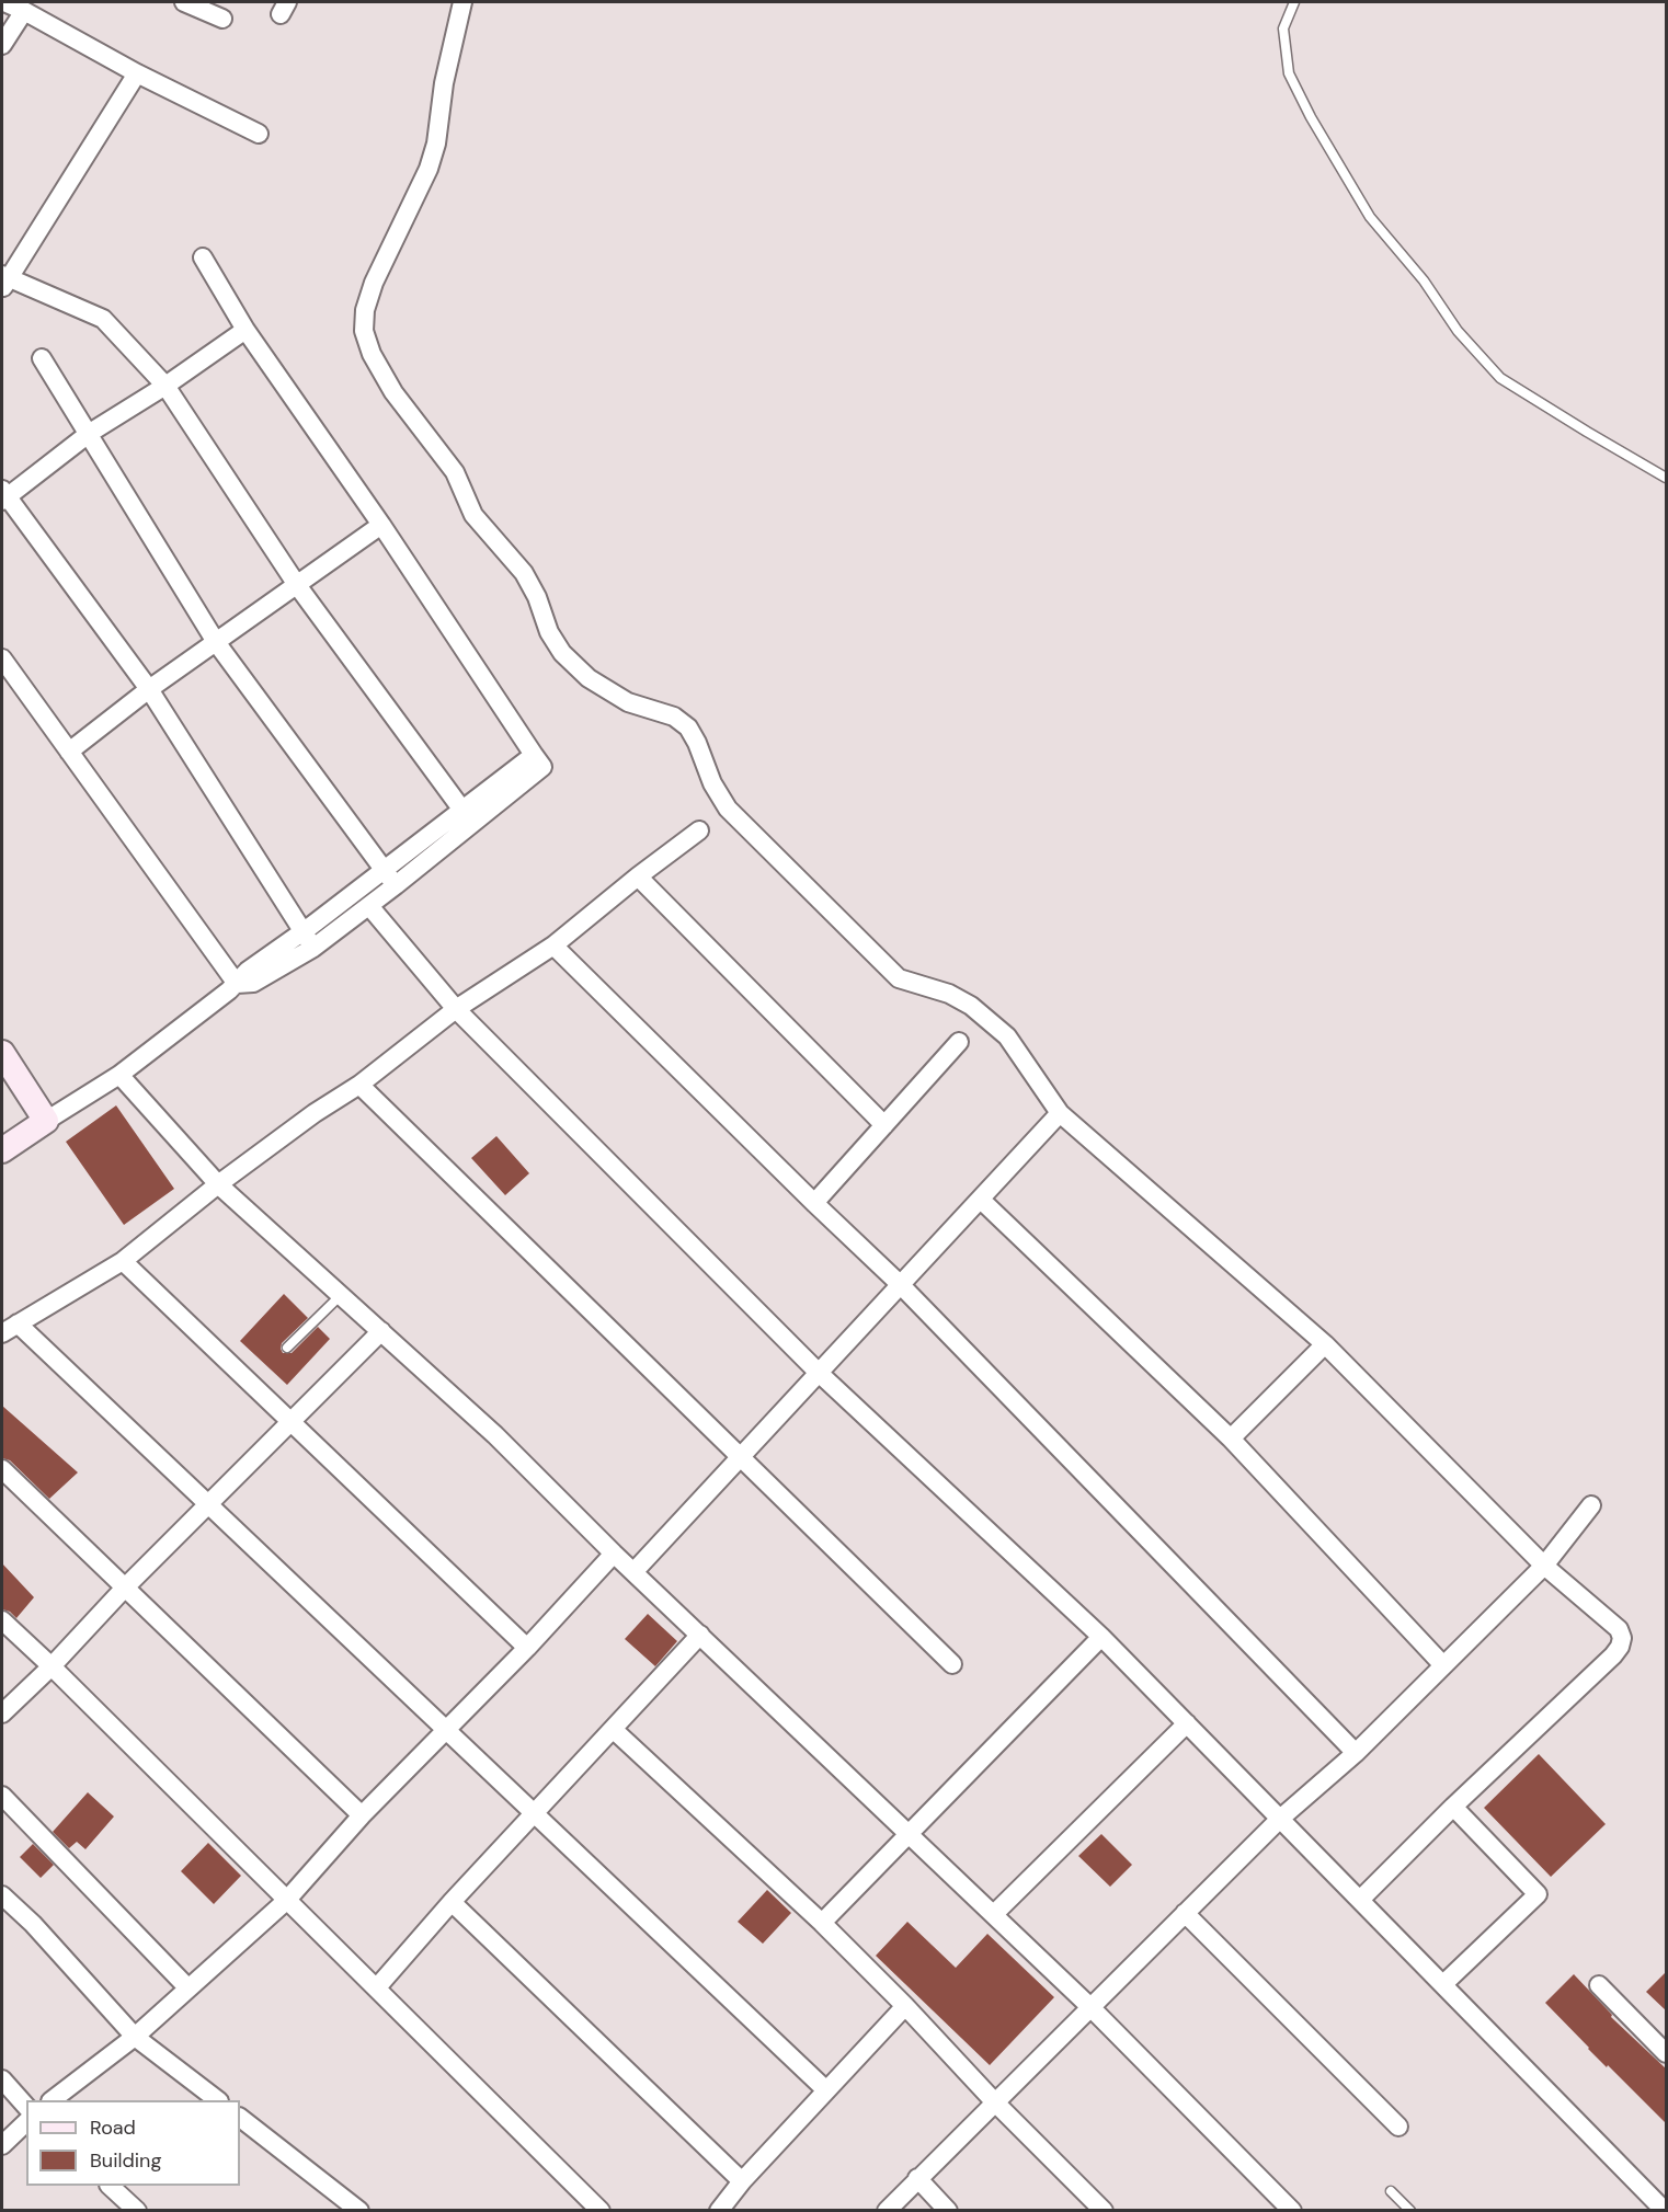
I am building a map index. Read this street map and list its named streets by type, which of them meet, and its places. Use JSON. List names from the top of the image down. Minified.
{"legend":["Road","Building"]}
